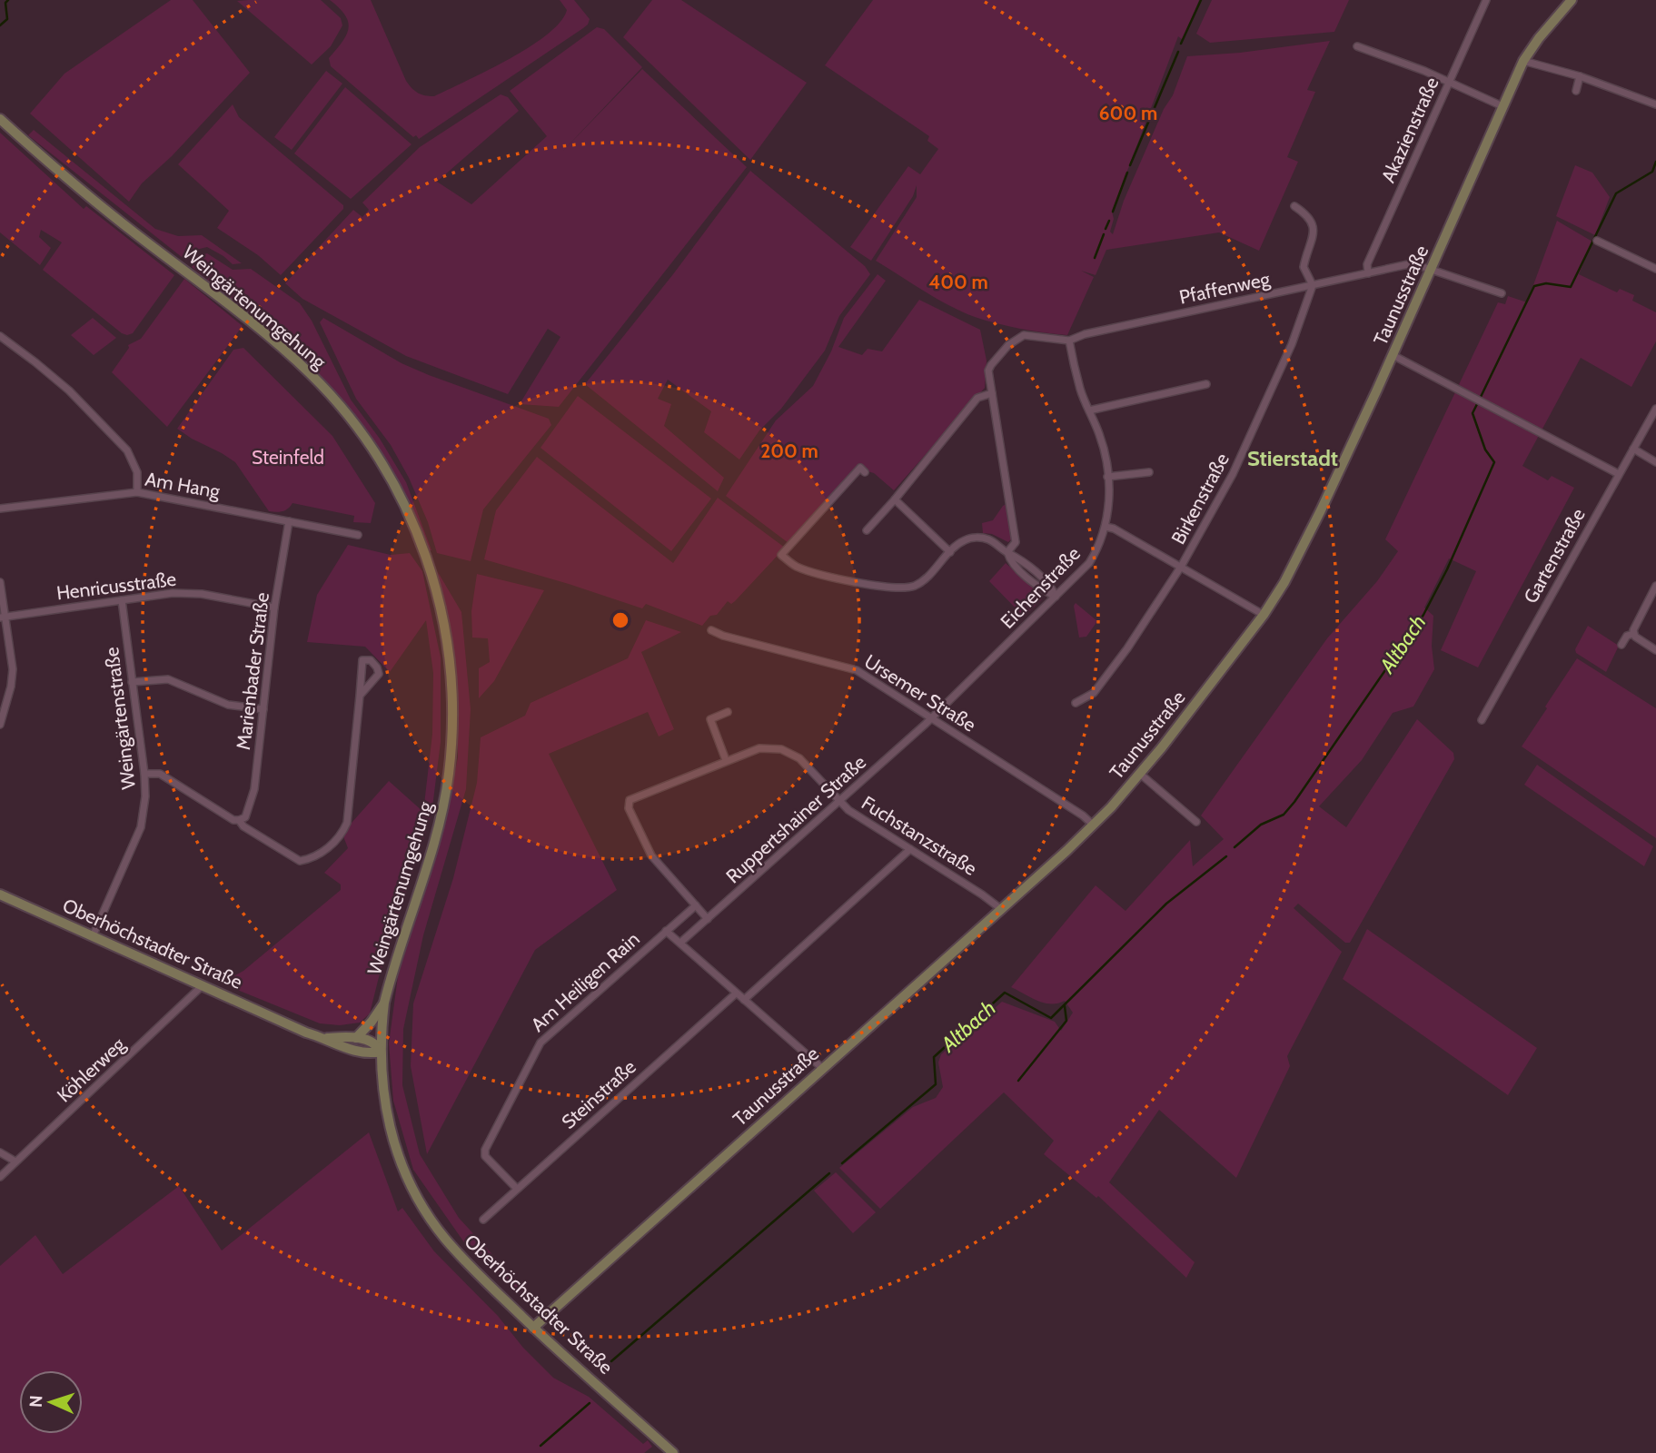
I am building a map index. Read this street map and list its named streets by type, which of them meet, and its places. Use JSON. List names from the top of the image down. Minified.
{"streets":{"street":["Akazienstraße","Pfaffenweg","Taunusstraße","Weingärtenumgehung","Am Hang","Birkenstraße","Gartenstraße","Henricusstraße","Eichenstraße","Marienbader Straße","Ursemer Straße","Weingärtenstraße","Ruppertshainer Straße","Fuchstanzstraße","Oberhöchstadter Straße","Am Heiligen Rain","Köhlerweg","Steinstraße"]},"crossings":[["Akazienstraße","Pfaffenweg"],["Pfaffenweg","Taunusstraße"],["Pfaffenweg","Birkenstraße"],["Pfaffenweg","Eichenstraße"],["Taunusstraße","Ursemer Straße"],["Taunusstraße","Fuchstanzstraße"],["Taunusstraße","Oberhöchstadter Straße"],["Weingärtenumgehung","Oberhöchstadter Straße"],["Am Hang","Marienbader Straße"],["Henricusstraße","Marienbader Straße"],["Henricusstraße","Weingärtenstraße"],["Eichenstraße","Ursemer Straße"],["Eichenstraße","Ruppertshainer Straße"],["Ursemer Straße","Ruppertshainer Straße"],["Weingärtenstraße","Oberhöchstadter Straße"],["Ruppertshainer Straße","Fuchstanzstraße"],["Oberhöchstadter Straße","Köhlerweg"],["Am Heiligen Rain","Steinstraße"]],"districts":["Stierstadt"],"water":["Altbach"],"parks":["Steinfeld"],"north":"left","rings":["600 m","400 m","200 m"]}
